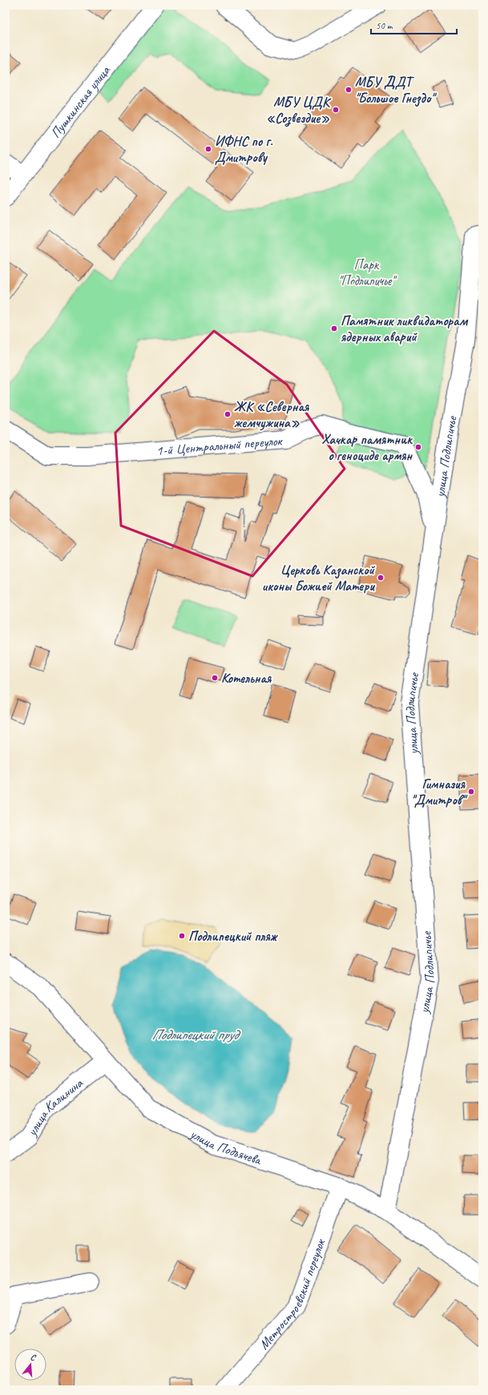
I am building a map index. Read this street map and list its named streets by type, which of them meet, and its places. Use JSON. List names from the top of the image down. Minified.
{"streets":{"street":["Пушкинская улица","1-й Центральный переулок","улица Подлипичье","улица Калинина","улица Подъячева","Метростроевский переулок"]},"crossings":[["1-й Центральный переулок","улица Подлипичье"],["улица Подлипичье","улица Подъячева"],["улица Калинина","улица Подъячева"],["улица Подъячева","Метростроевский переулок"]],"water":["Подлипецкий пруд"],"parks":["Парк \"Подлипичье\""],"places":["МБУ ДДТ \"Большое Гнездо\"","МБУ ЦДК «Созвездие»","ИФНС по г. Дмитрову","Памятник ликвидаторам ядерных аварий","ЖК «Северная жемчужина»","Хачкар памятник о геноциде армян","Церковь Казанской иконы Божией Матери","Котельная","Гимназия \"Дмитров\"","Подлипецкий пляж"],"scale_bar":"50 m","north":"top"}
